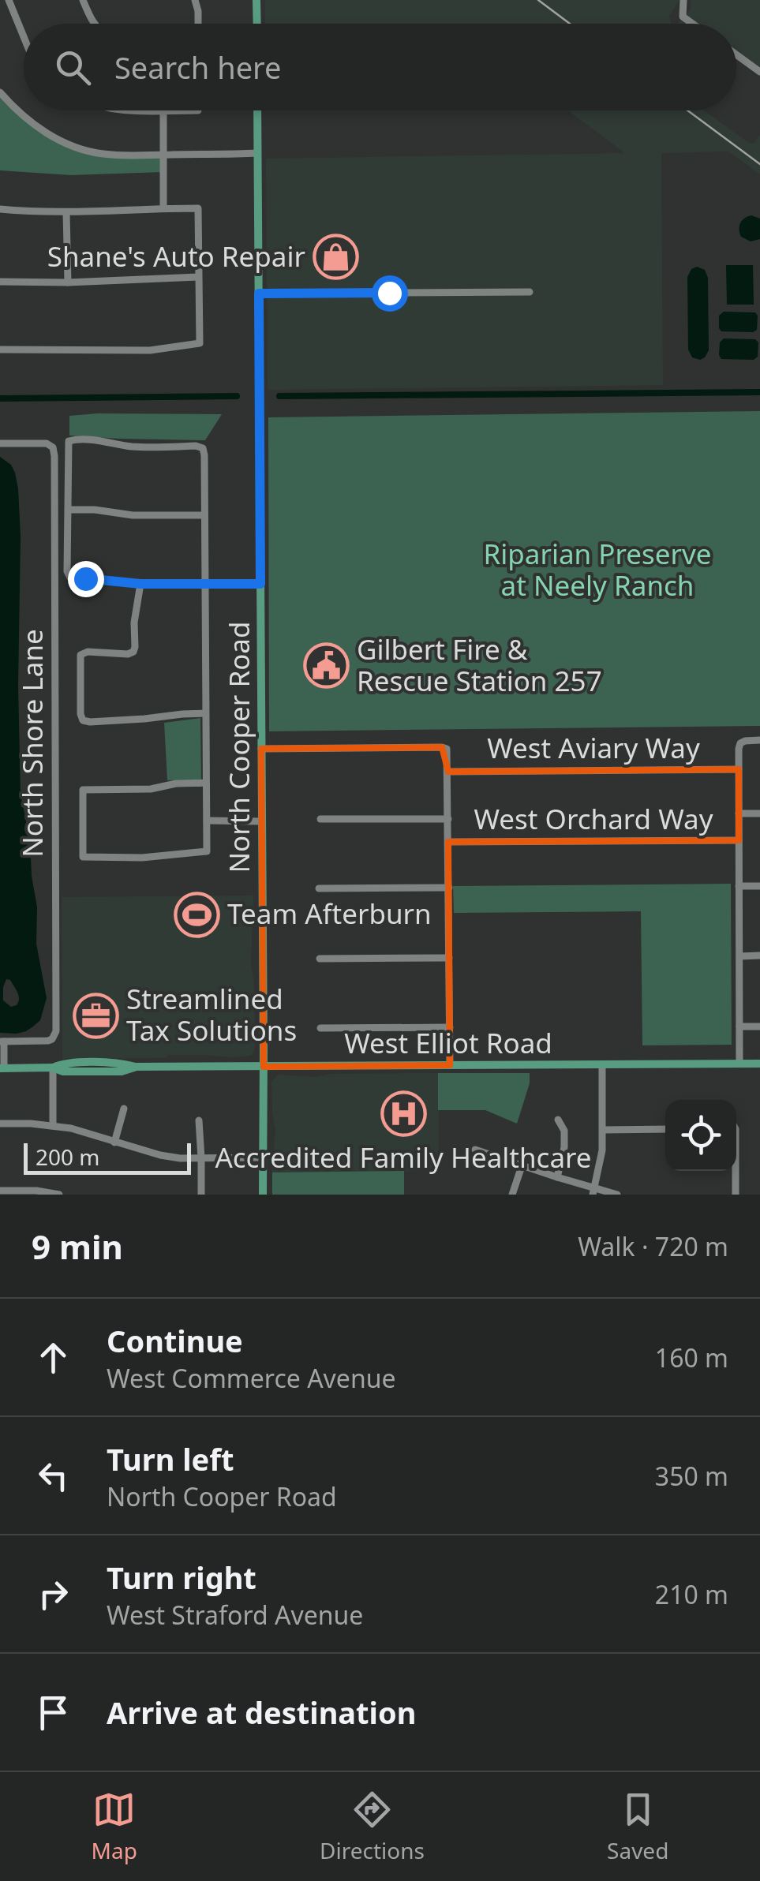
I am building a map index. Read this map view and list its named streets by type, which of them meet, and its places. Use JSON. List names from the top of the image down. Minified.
{"streets":{"main road":["North Cooper Road","West Elliot Road"],"street":["North Shore Lane","West Aviary Way","West Orchard Way"]},"crossings":[["North Cooper Road","West Aviary Way"],["North Cooper Road","West Elliot Road"]],"parks":["Riparian Preserve at Neely Ranch"],"places":{"shop":["Shane's Auto Repair"],"public building":["Gilbert Fire & Rescue Station 257"],"sports":["Team Afterburn"],"office":["Streamlined Tax Solutions"],"hospital":["Accredited Family Healthcare"]},"scale_bar":"200 m","page":{"search":"Search here","scale":"200 m","heading":["9 min","Walk · 720 m"],"list":[["Continue","West Commerce Avenue","160 m"],["Turn left","North Cooper Road","350 m"],["Turn right","West Straford Avenue","210 m"],"Arrive at destination"],"nav":["Map","Directions","Saved"]}}
